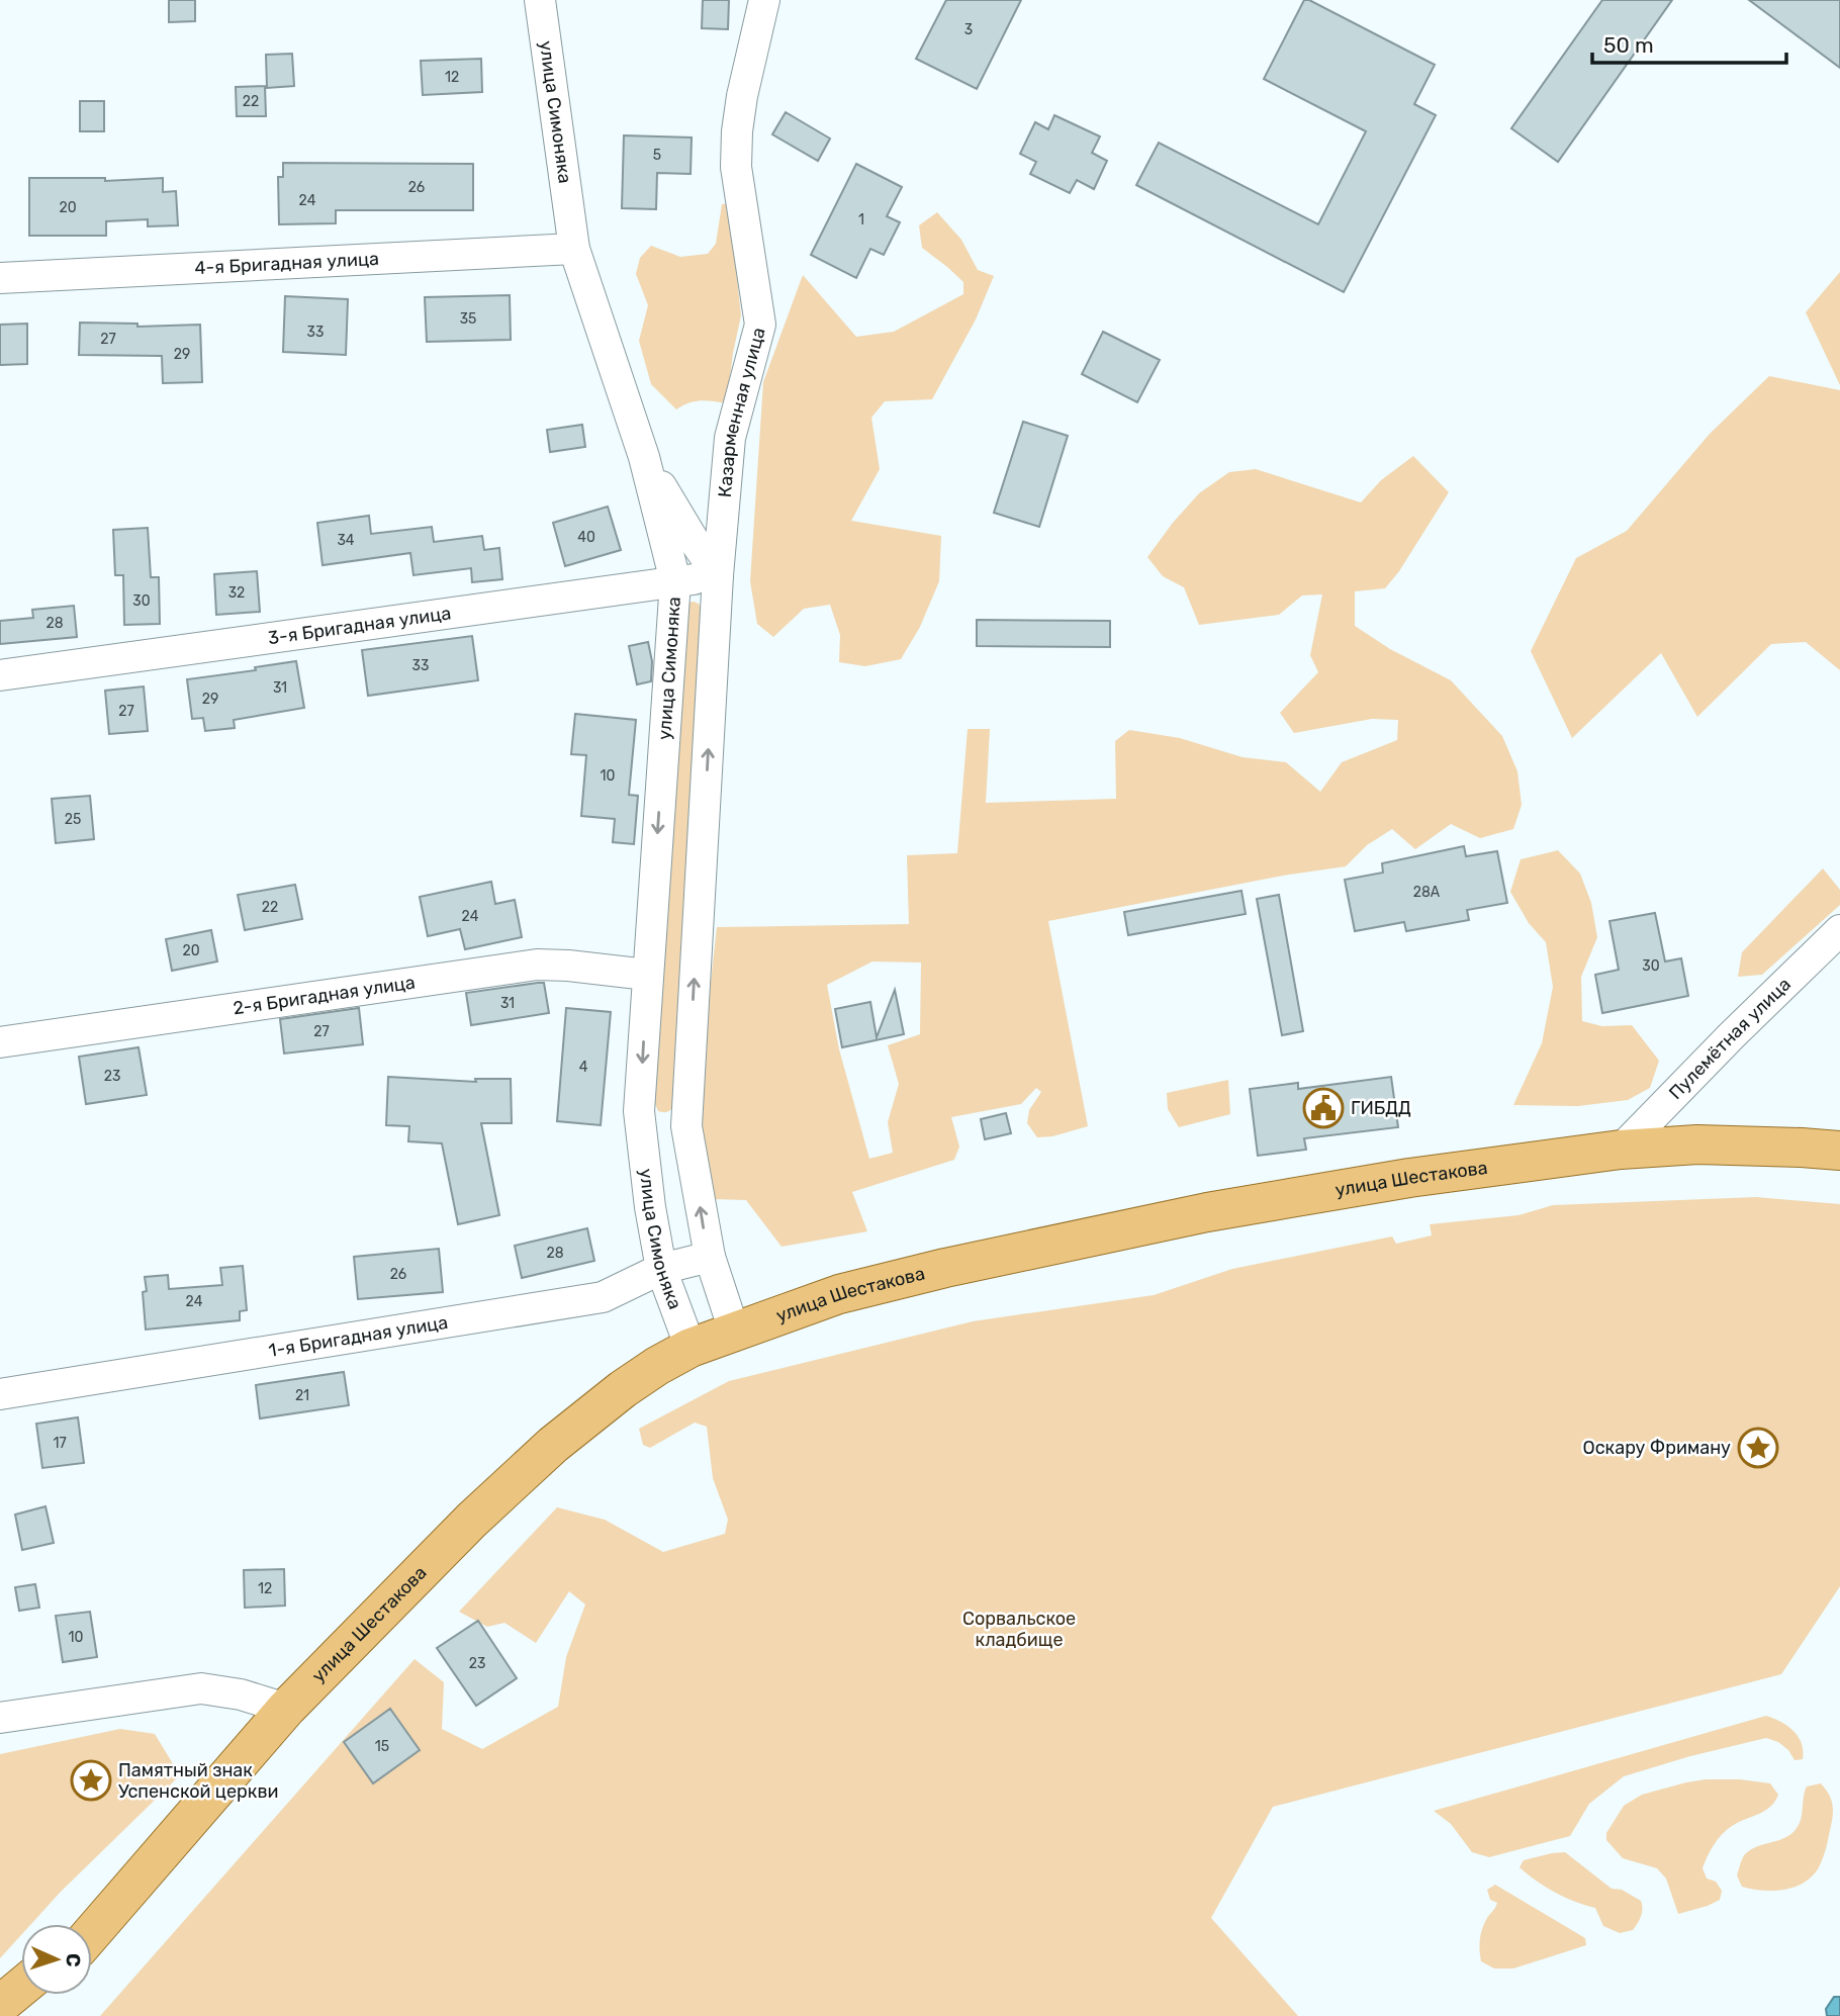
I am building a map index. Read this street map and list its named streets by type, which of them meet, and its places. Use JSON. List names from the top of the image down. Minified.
{"streets":{"main road":["улица Шестакова"],"street":["улица Симоняка","4-я Бригадная улица","Казарменная улица","3-я Бригадная улица","2-я Бригадная улица","Пулемётная улица","1-я Бригадная улица"]},"crossings":[["улица Симоняка","4-я Бригадная улица"],["улица Симоняка","3-я Бригадная улица"],["улица Симоняка","2-я Бригадная улица"],["улица Симоняка","улица Шестакова"],["улица Симоняка","1-я Бригадная улица"],["Казарменная улица","3-я Бригадная улица"],["Пулемётная улица","улица Шестакова"]],"parks":["Сорвальское кладбище"],"places":{"public building":["ГИБДД"],"place":["Оскару Фриману","Памятный знак Успенской церкви"]},"house_numbers":["3","12","22","5","26","24","20","1","35","33","27","29","40","34","32","30","28","33","31","29","27","10","25","28А","22","24","20","30","31","27","4","23","28","26","24","21","17","12","10","23","15"],"scale_bar":"50 m","north":"right"}
